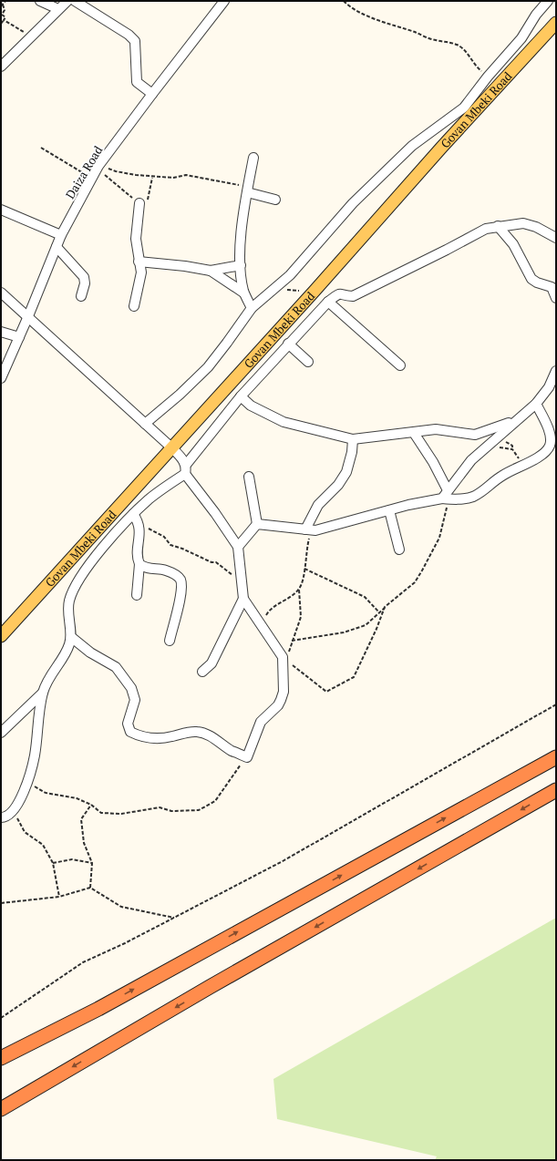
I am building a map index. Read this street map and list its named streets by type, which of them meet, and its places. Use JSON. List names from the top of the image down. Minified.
{"streets":{"main road":["Govan Mbeki Road"],"street":["Daiza Road"]}}
